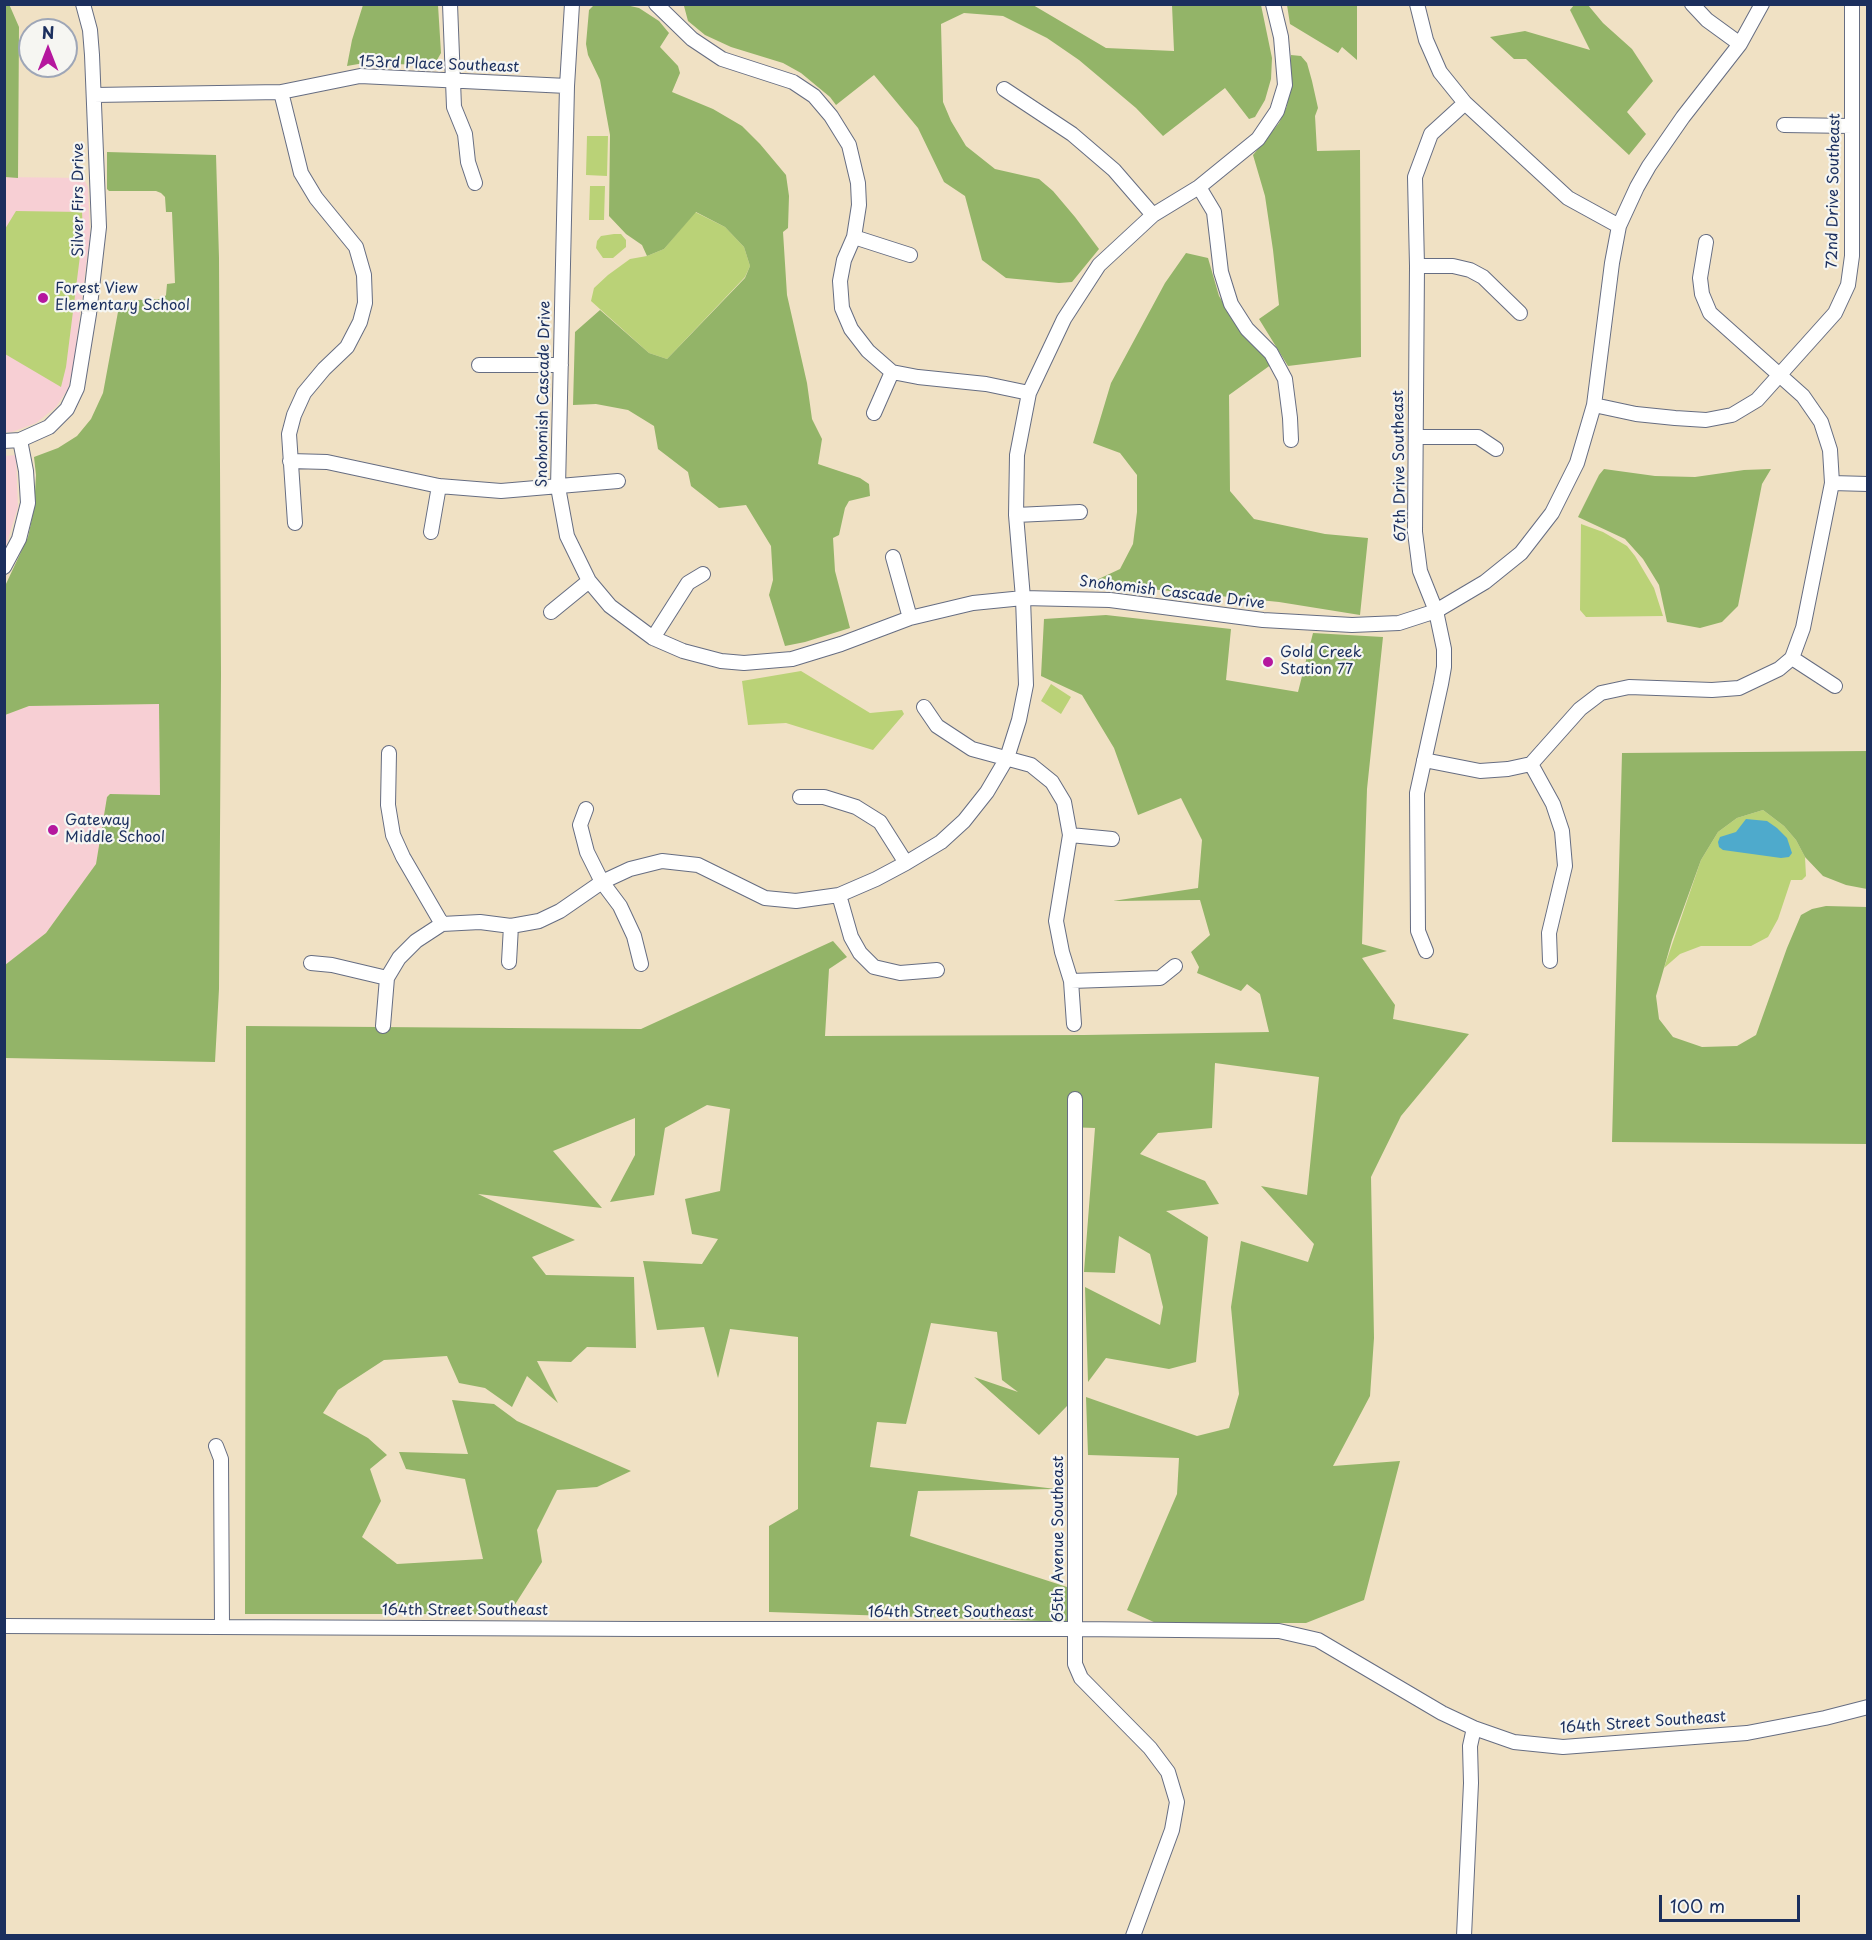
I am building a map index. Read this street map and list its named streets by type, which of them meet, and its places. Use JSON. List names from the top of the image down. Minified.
{"streets":{"street":["153rd Place Southeast","72nd Drive Southeast","Silver Firs Drive","Snohomish Cascade Drive","67th Drive Southeast","65th Avenue Southeast","164th Street Southeast"]},"crossings":[["153rd Place Southeast","Silver Firs Drive"],["153rd Place Southeast","Snohomish Cascade Drive"],["72nd Drive Southeast","Snohomish Cascade Drive"],["Snohomish Cascade Drive","67th Drive Southeast"],["65th Avenue Southeast","164th Street Southeast"]],"places":["Forest View Elementary School","Gold Creek Station 77","Gateway Middle School"],"scale_bar":"100 m","north":"top"}
